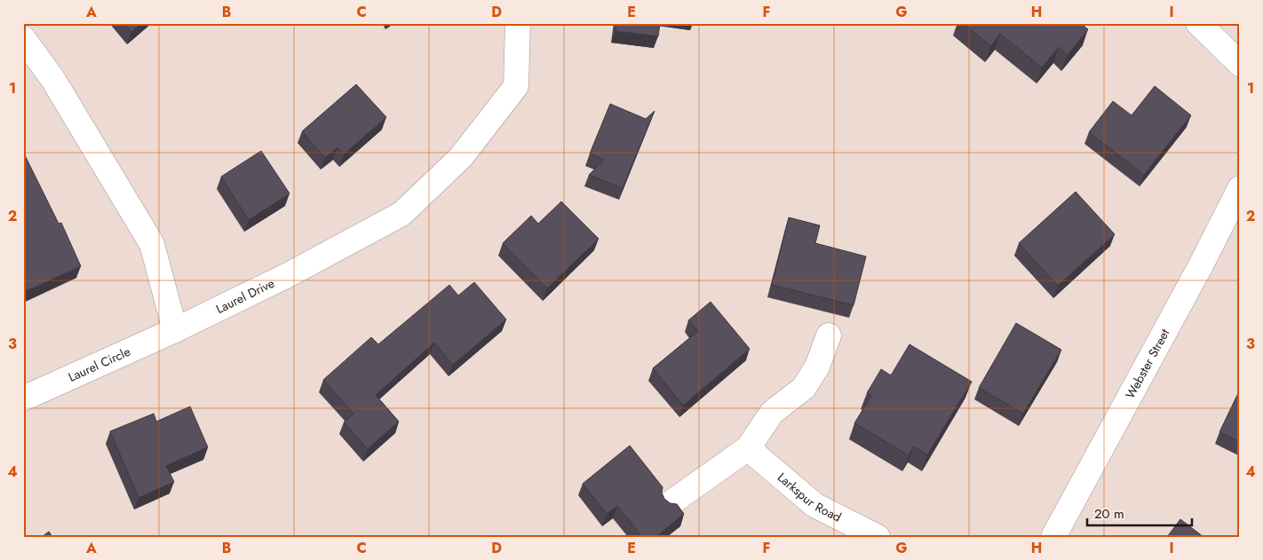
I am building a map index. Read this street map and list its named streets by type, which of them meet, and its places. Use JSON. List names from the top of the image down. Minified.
{"streets":{"street":["Laurel Drive","Webster Street","Laurel Circle","Larkspur Road"]},"crossings":[["Laurel Drive","Laurel Circle"]],"scale_bar":"20 m","grid":{"columns":["A","B","C","D","E","F","G","H","I"],"rows":["1","2","3","4"]}}
